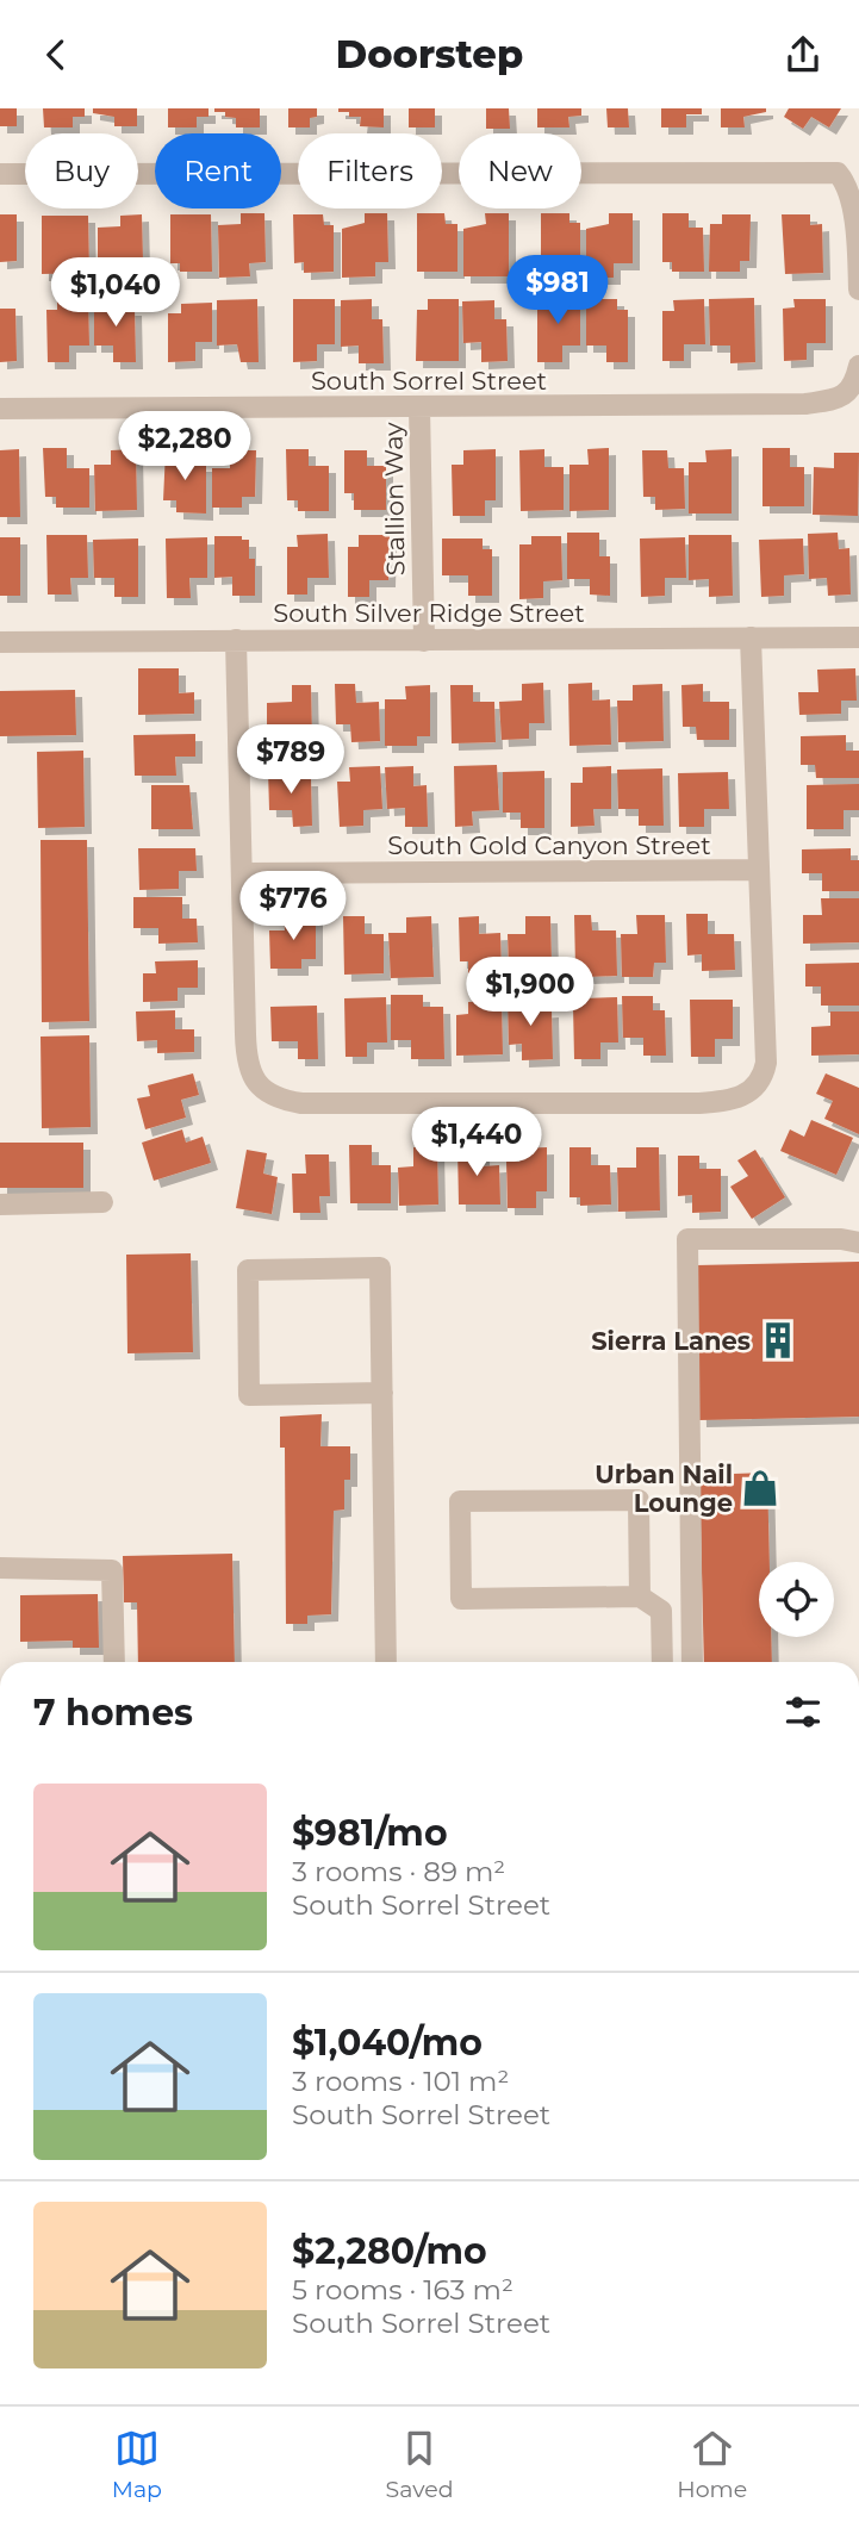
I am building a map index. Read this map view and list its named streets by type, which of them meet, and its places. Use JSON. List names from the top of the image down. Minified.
{"streets":{"street":["South Sorrel Street","Stallion Way","South Silver Ridge Street","South Gold Canyon Street"]},"crossings":[["South Sorrel Street","Stallion Way"],["Stallion Way","South Silver Ridge Street"]],"places":{"building":["Sierra Lanes"],"shop":["Urban Nail Lounge"]},"page":{"header":"Doorstep","chip":["Buy","Rent","Filters","New"],"price":["$981","$1,040","$2,280","$789","$776","$1,900","$1,440"],"heading":"7 homes","list":[{"name":"$981/mo","note":"3 rooms · 89 m² · South Sorrel Street"},{"name":"$1,040/mo","note":"3 rooms · 101 m² · South Sorrel Street"},{"name":"$2,280/mo","note":"5 rooms · 163 m² · South Sorrel Street"}],"tabs":["Map","Saved","Home"]}}
